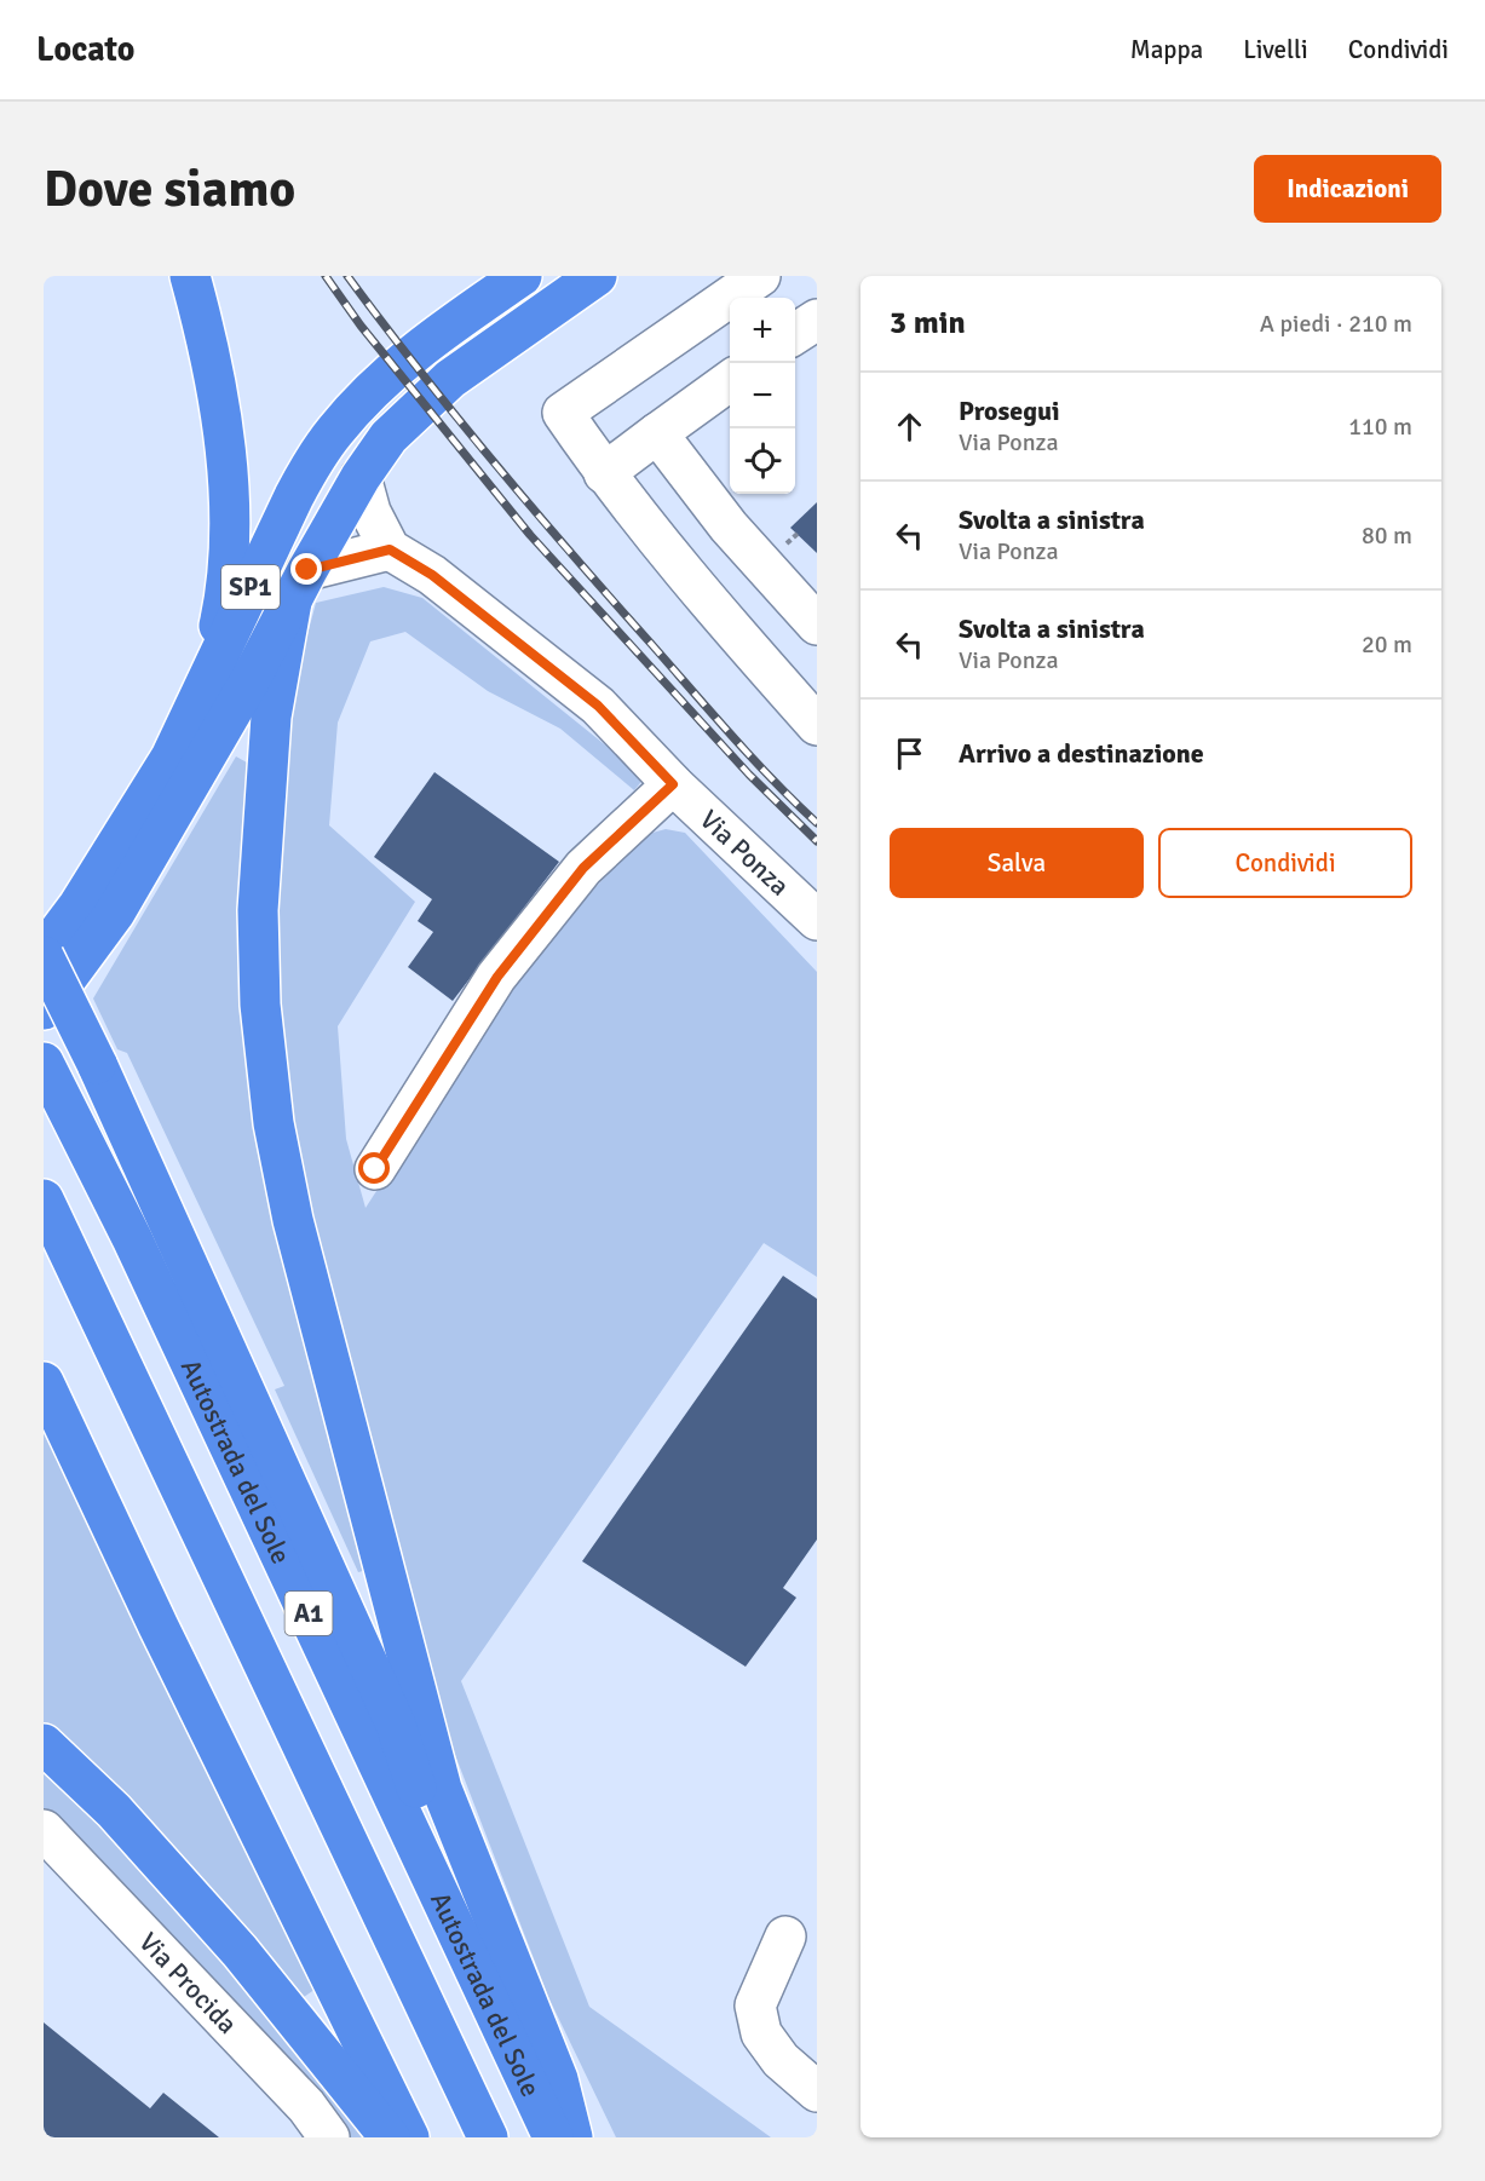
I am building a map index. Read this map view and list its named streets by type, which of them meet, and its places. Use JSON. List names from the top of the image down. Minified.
{"streets":{"highway":["SP1","Autostrada del Sole","A1"],"street":["Via Ponza","Via Procida"]},"page":{"header":"Locato","nav":["Mappa","Livelli","Condividi"],"buttons":["Indicazioni",["Salva","Condividi"]],"title":"Dove siamo","heading":["3 min","A piedi · 210 m"],"map_buttons":["+","−"],"list":[["Prosegui","Via Ponza","110 m"],["Svolta a sinistra","Via Ponza","80 m"],["Svolta a sinistra","Via Ponza","20 m"],"Arrivo a destinazione"]}}
